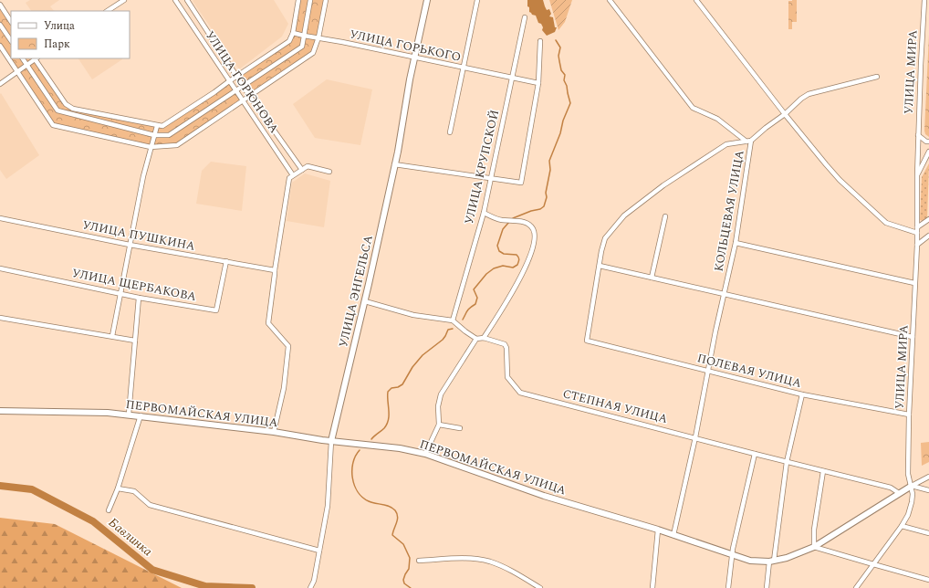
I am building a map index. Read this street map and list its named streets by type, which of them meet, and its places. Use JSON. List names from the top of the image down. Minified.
{"streets":{"street":["УЛИЦА ГОРЬКОГО","УЛИЦА МИРА","УЛИЦА ГОРЮНОВА","УЛИЦА КРУПСКОЙ","КОЛЬЦЕВАЯ УЛИЦА","УЛИЦА ПУШКИНА","УЛИЦА ЩЕРБАКОВА","УЛИЦА ЭНГЕЛЬСА","ПОЛЕВАЯ УЛИЦА","СТЕПНАЯ УЛИЦА","ПЕРВОМАЙСКАЯ УЛИЦА"]},"crossings":[["УЛИЦА ГОРЬКОГО","УЛИЦА КРУПСКОЙ"],["УЛИЦА ГОРЬКОГО","УЛИЦА ЭНГЕЛЬСА"],["УЛИЦА МИРА","ПОЛЕВАЯ УЛИЦА"],["УЛИЦА МИРА","ПЕРВОМАЙСКАЯ УЛИЦА"],["КОЛЬЦЕВАЯ УЛИЦА","ПОЛЕВАЯ УЛИЦА"],["КОЛЬЦЕВАЯ УЛИЦА","СТЕПНАЯ УЛИЦА"],["КОЛЬЦЕВАЯ УЛИЦА","ПЕРВОМАЙСКАЯ УЛИЦА"],["УЛИЦА ПУШКИНА","УЛИЦА ЩЕРБАКОВА"],["УЛИЦА ЭНГЕЛЬСА","ПЕРВОМАЙСКАЯ УЛИЦА"],["СТЕПНАЯ УЛИЦА","ПЕРВОМАЙСКАЯ УЛИЦА"]],"water":["Бавлинка"],"legend":["Улица","Парк"]}
